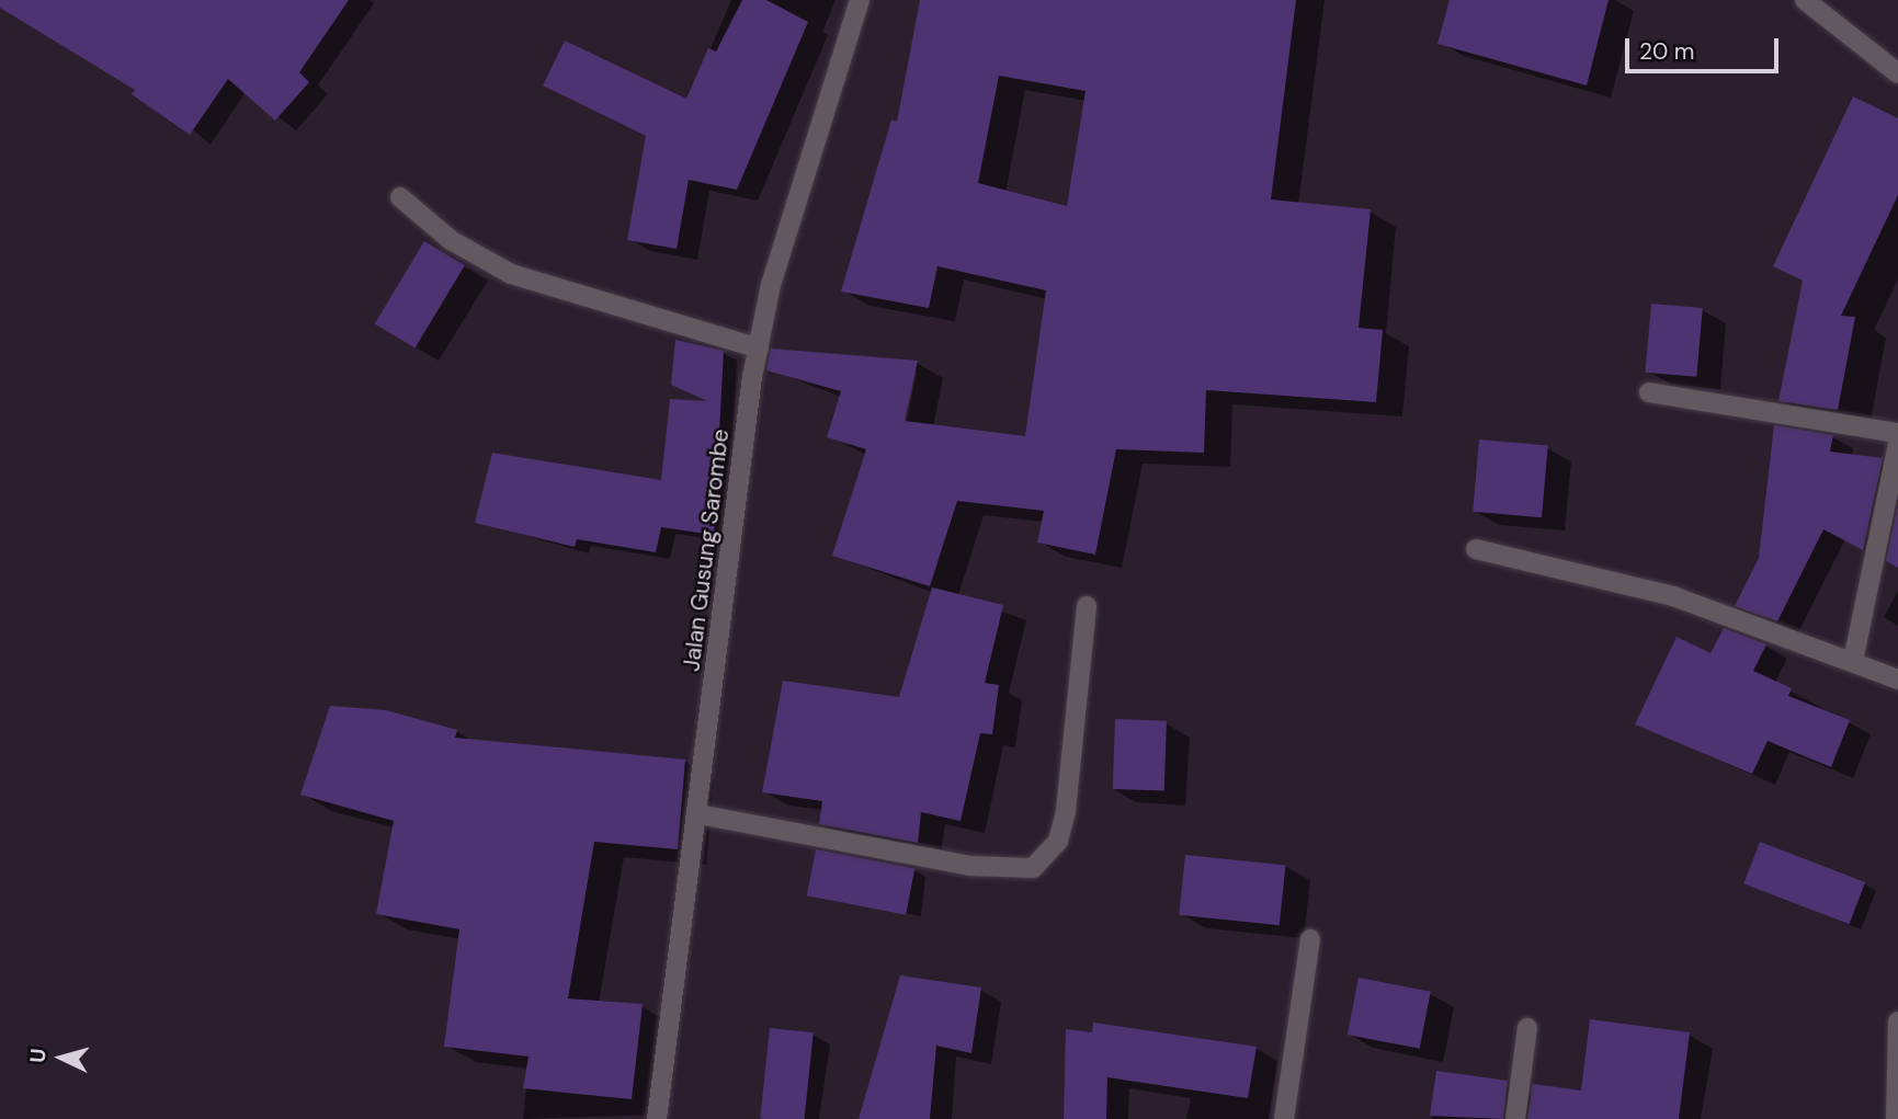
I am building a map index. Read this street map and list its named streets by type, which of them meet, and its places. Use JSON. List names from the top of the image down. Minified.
{"streets":{"street":["Jalan Gusung Sarombe"]},"scale_bar":"20 m","north":"left"}
